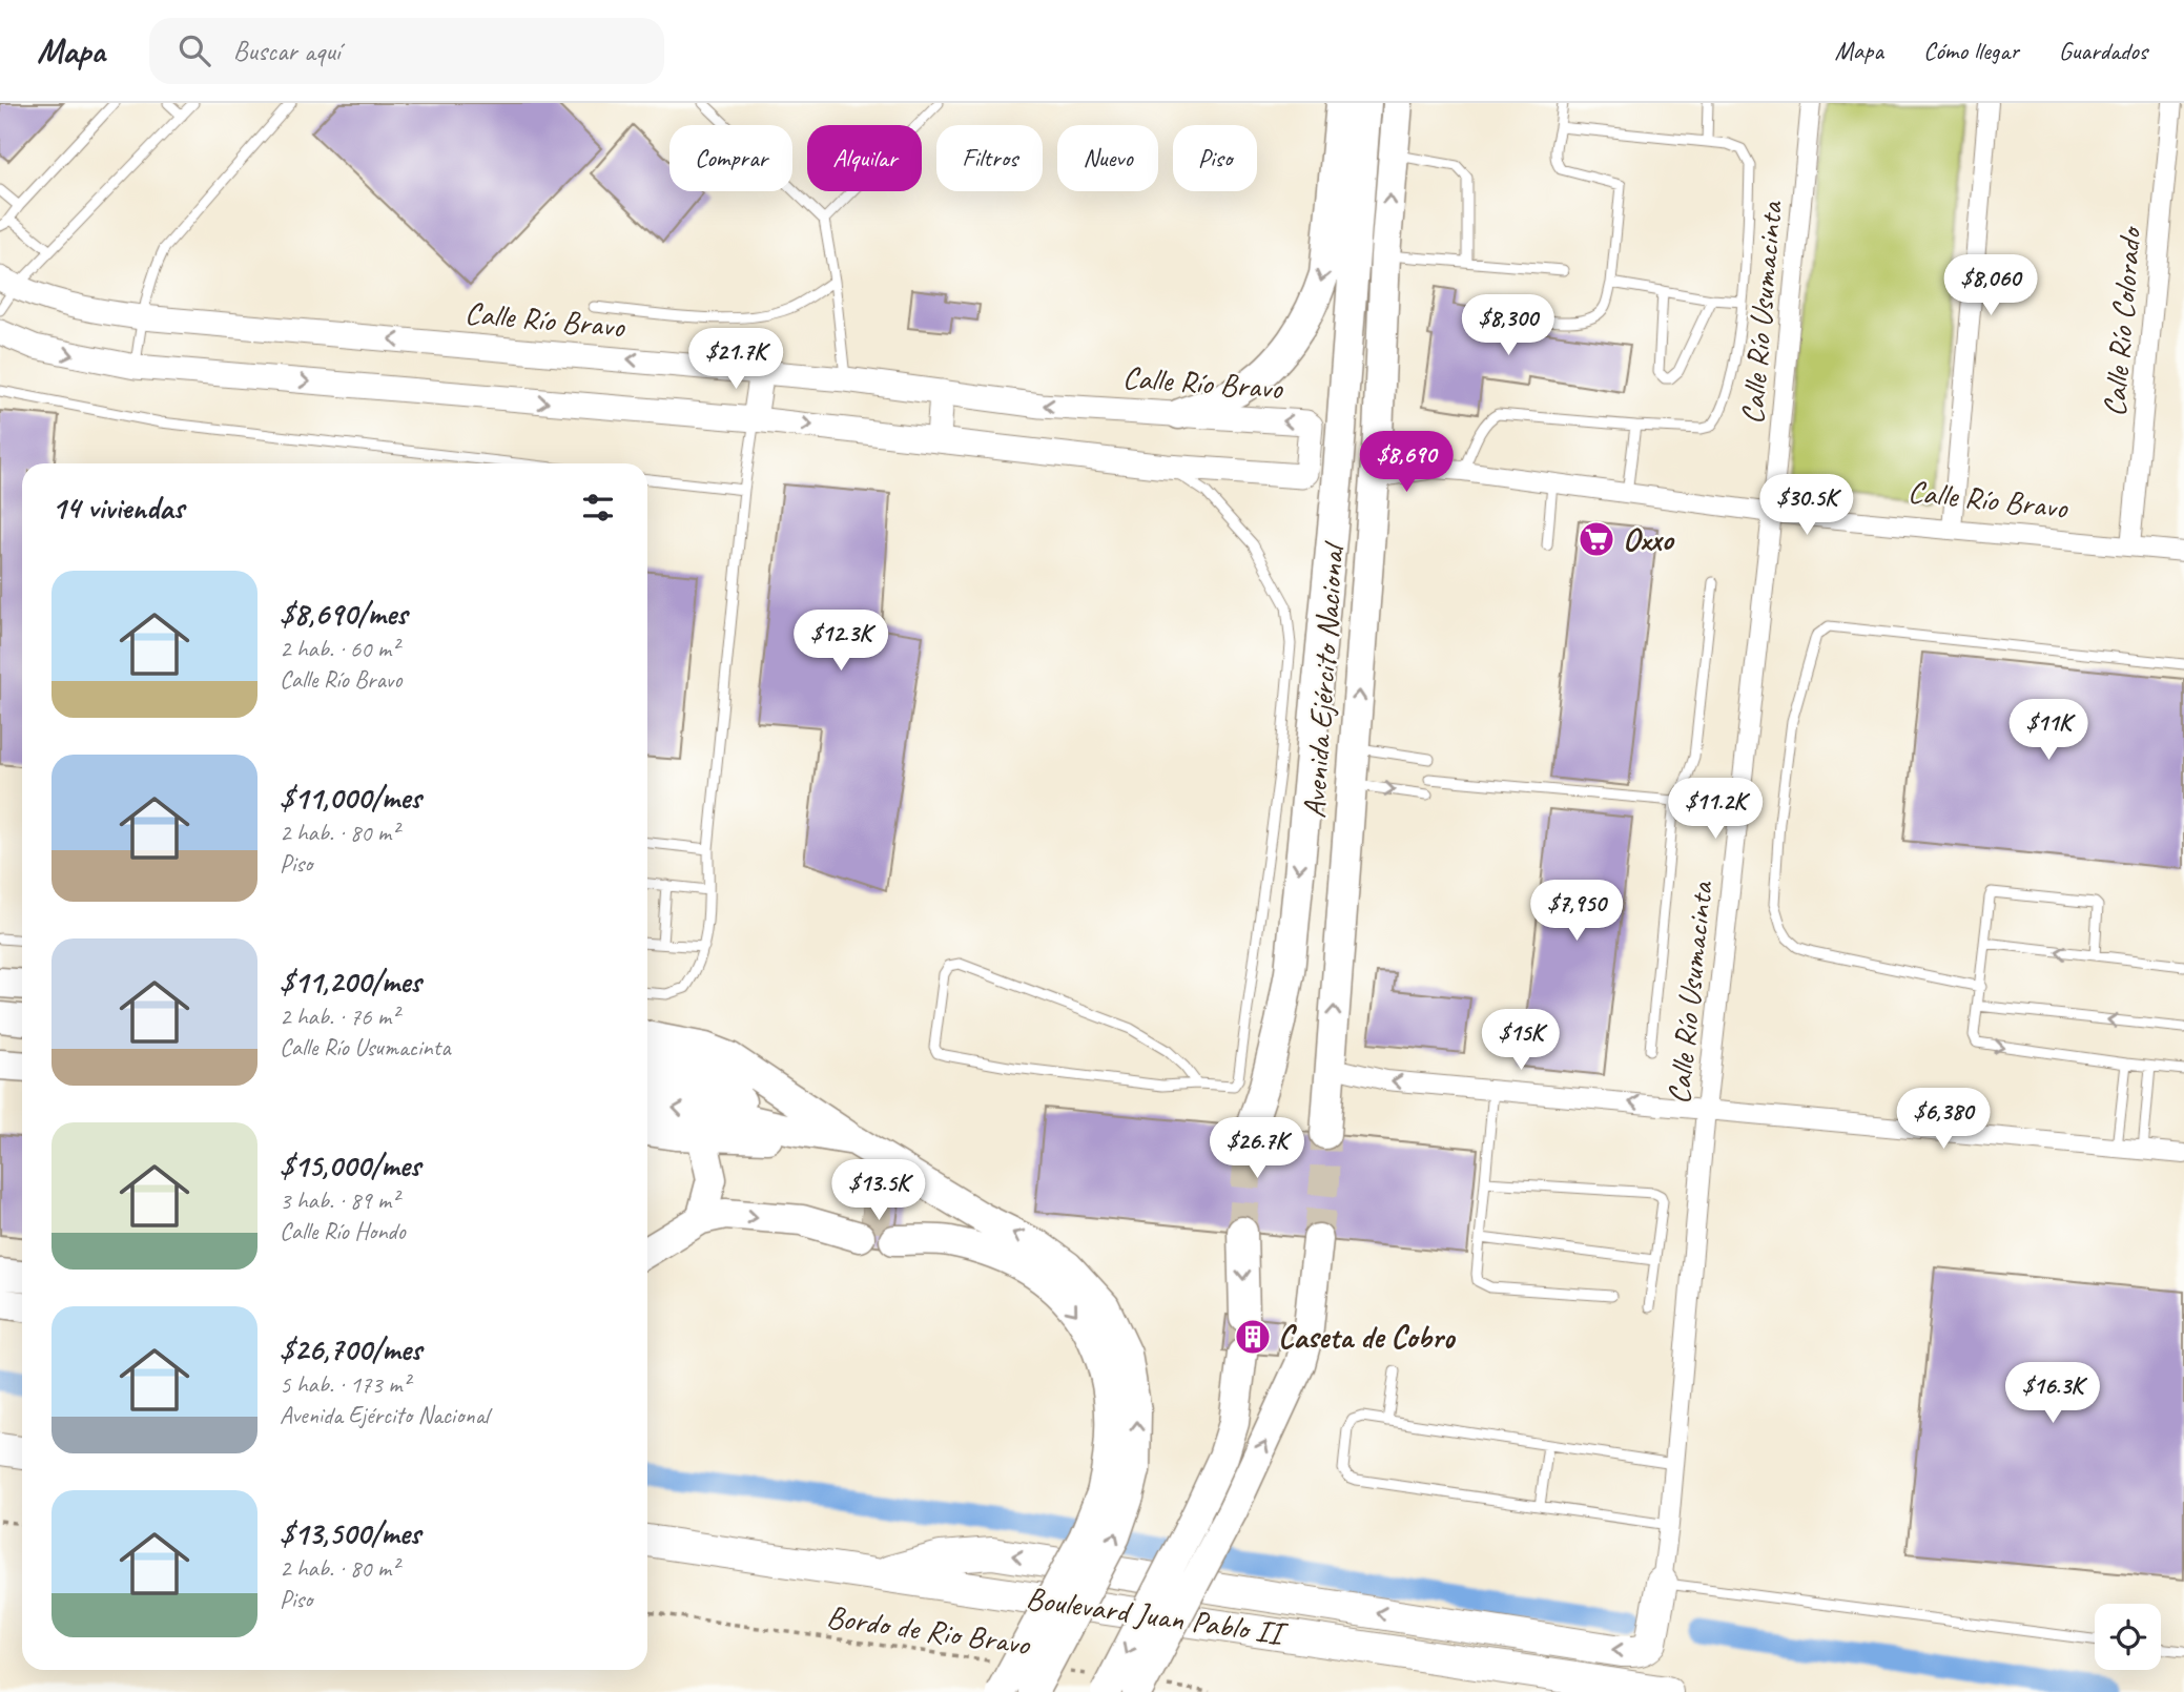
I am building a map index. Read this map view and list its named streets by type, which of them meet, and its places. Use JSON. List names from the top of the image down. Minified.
{"streets":{"highway":["Boulevard Juan Pablo II"],"main road":["Avenida Ejército Nacional"],"street":["Calle Río Usumacinta","Calle Río Bravo","Calle Río Colorado"],"path":["Bordo de Rio Bravo"]},"crossings":[["Calle Río Usumacinta","Calle Río Bravo"],["Calle Río Bravo","Calle Río Colorado"],["Calle Río Bravo","Avenida Ejército Nacional"]],"places":{"supermarket":["Oxxo"],"building":["Caseta de Cobro"]},"page":{"header":"Mapa","search":"Buscar aquí","nav":["Mapa","Cómo llegar","Guardados"],"chip":["Comprar","Alquilar","Filtros","Nuevo","Piso"],"price":["$8,060","$8,300","$21.7K","$8,690","$30.5K","$12.3K","$11K","$11.2K","$7,950","$15K","$6,380","$26.7K","$13.5K","$16.3K"],"heading":"14 viviendas","list":[{"name":"$8,690/mes","note":"2 hab. · 60 m² · Calle Río Bravo"},{"name":"$11,000/mes","note":"2 hab. · 80 m² · Piso"},{"name":"$11,200/mes","note":"2 hab. · 76 m² · Calle Río Usumacinta"},{"name":"$15,000/mes","note":"3 hab. · 89 m² · Calle Río Hondo"},{"name":"$26,700/mes","note":"5 hab. · 173 m² · Avenida Ejército Nacional"},{"name":"$13,500/mes","note":"2 hab. · 80 m² · Piso"}]}}
